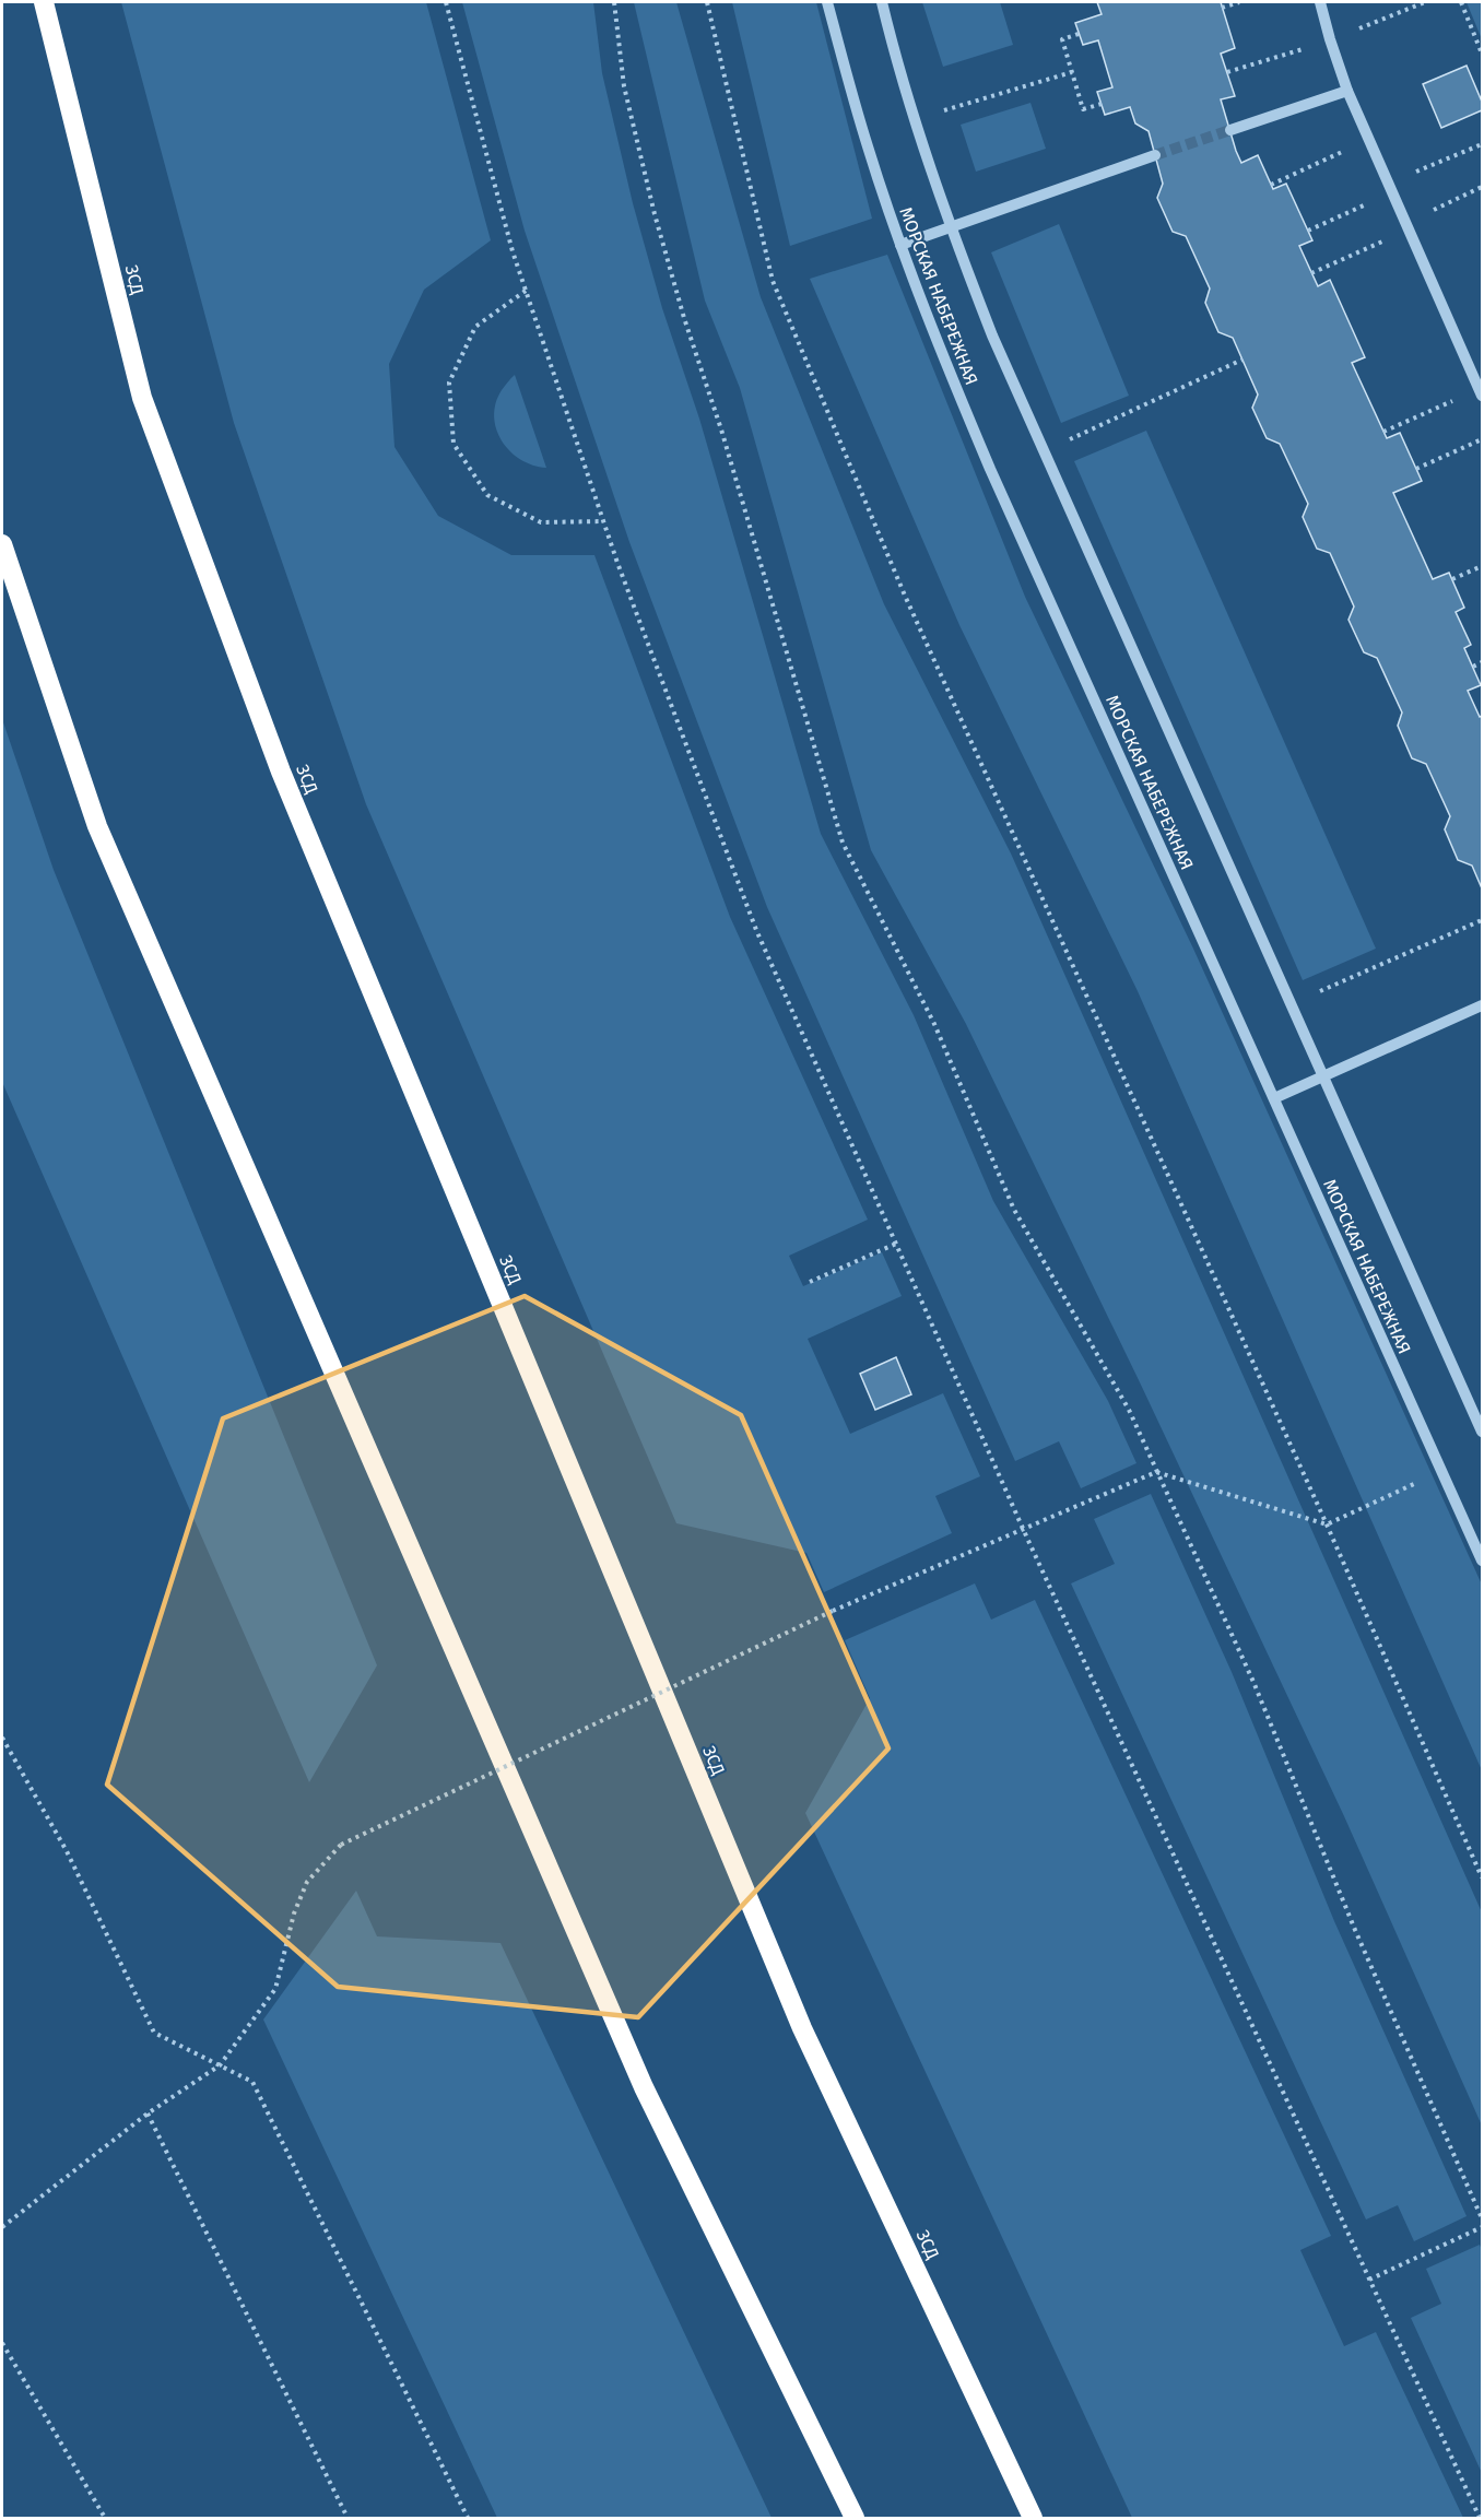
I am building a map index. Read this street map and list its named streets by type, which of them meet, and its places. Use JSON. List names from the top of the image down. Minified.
{"streets":{"highway":["ЗСД"],"street":["МОРСКАЯ НАБЕРЕЖНАЯ"]}}
